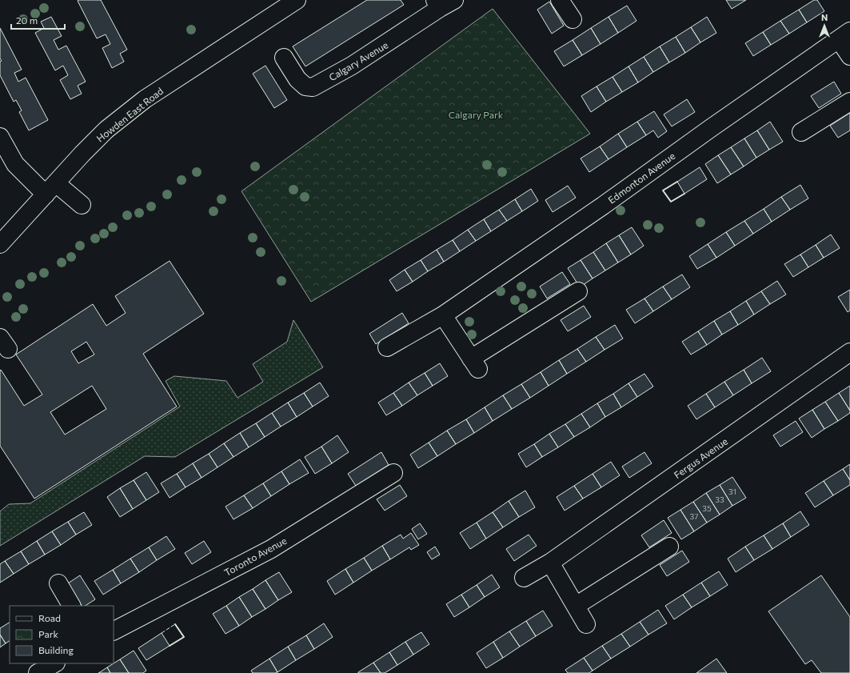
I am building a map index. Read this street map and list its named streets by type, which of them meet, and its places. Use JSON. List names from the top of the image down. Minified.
{"streets":{"street":["Calgary Avenue","Howden East Road","Edmonton Avenue","Fergus Avenue","Toronto Avenue"]},"parks":["Calgary Park"],"house_numbers":["31","33","35","37"],"legend":["Road","Park","Building"],"scale_bar":"20 m","north":"top"}
